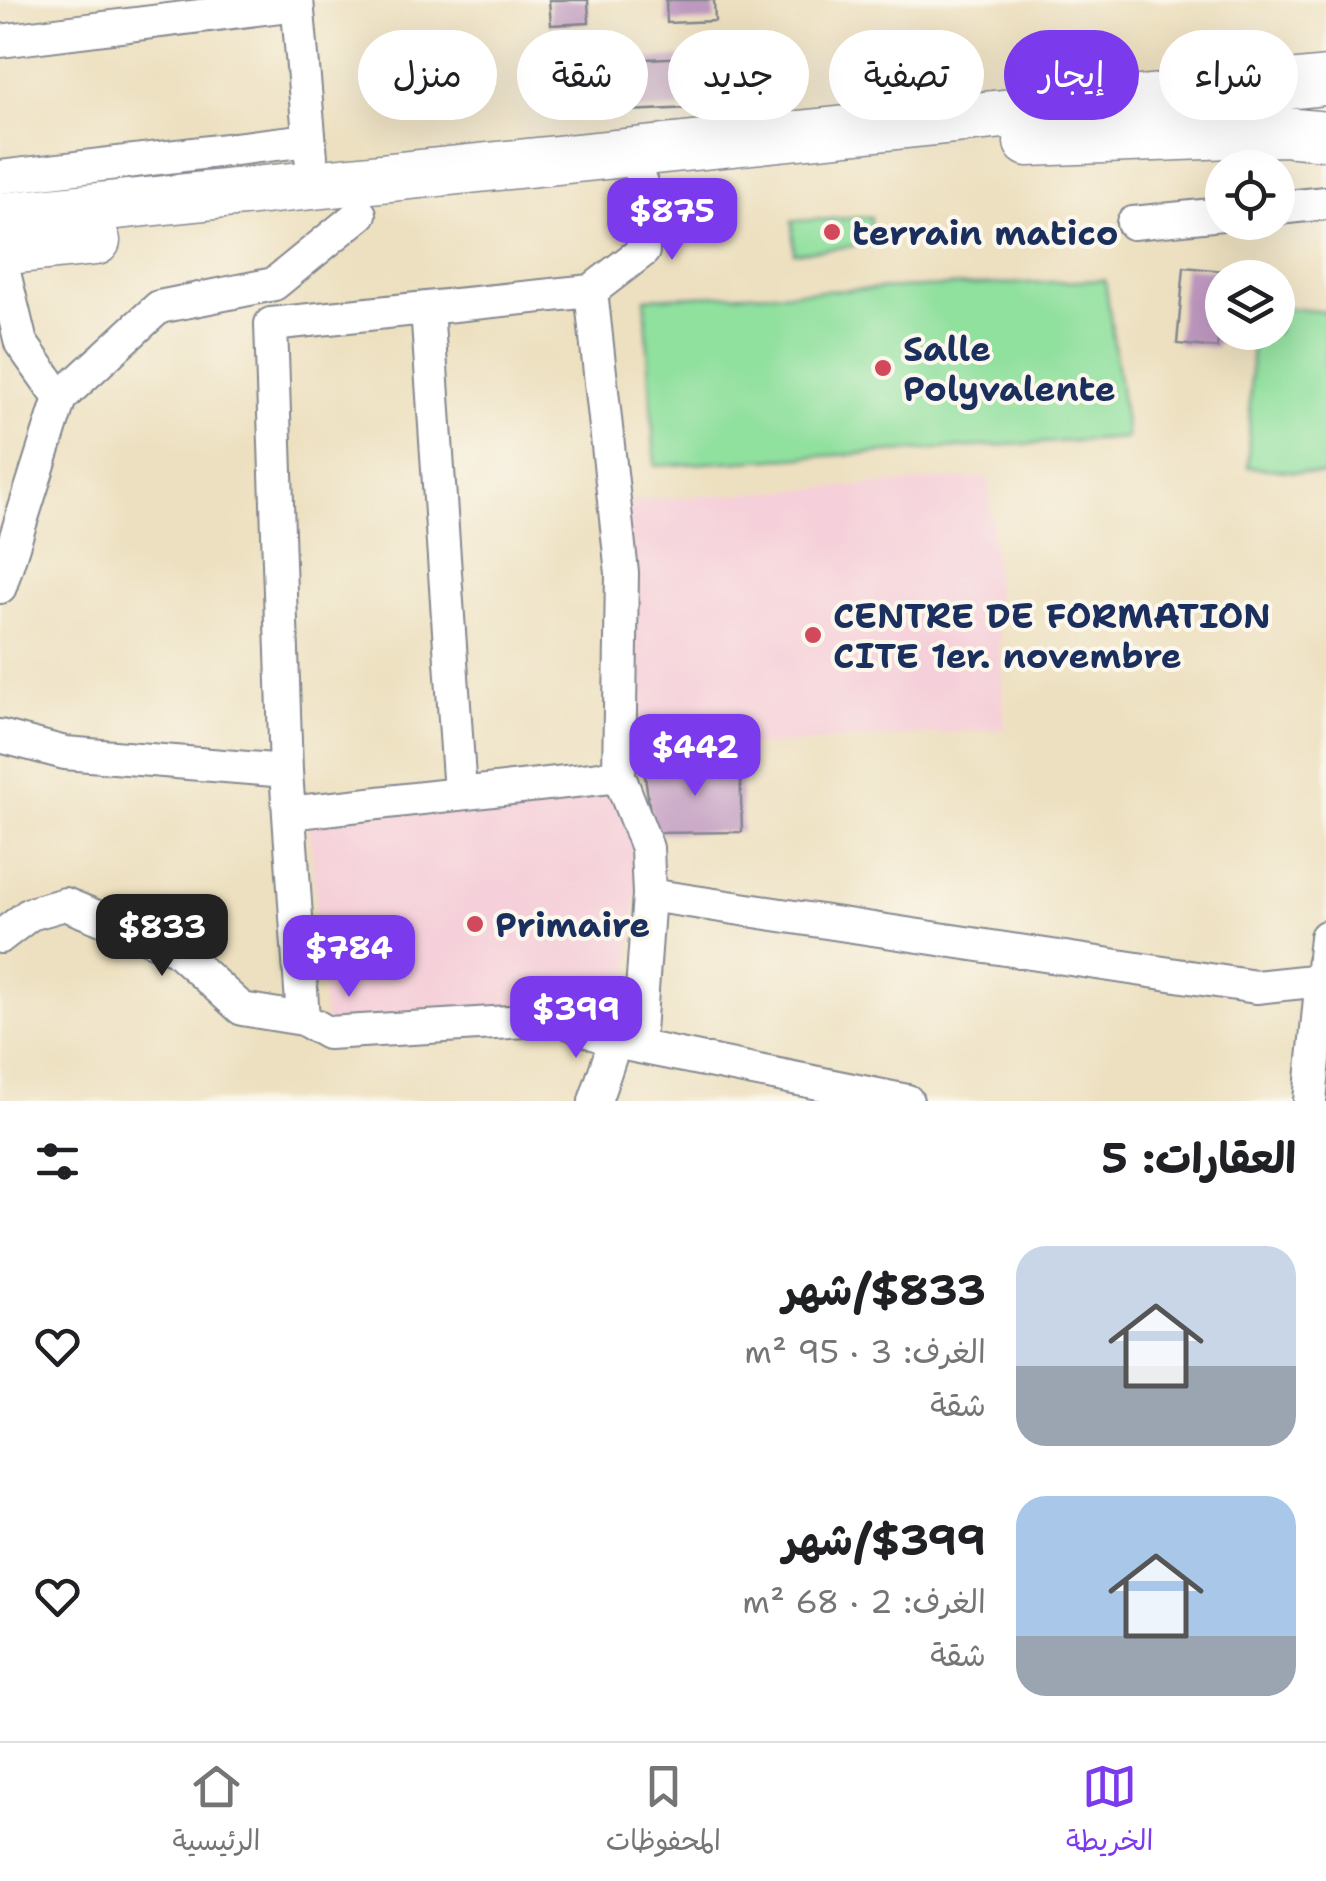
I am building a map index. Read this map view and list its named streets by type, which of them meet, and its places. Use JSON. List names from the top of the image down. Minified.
{"places":["terrain matico","Salle Polyvalente","CENTRE DE FORMATION CITE 1er. novembre","Primaire"],"page":{"chip":["شراء","إيجار","تصفية","جديد","شقة","منزل"],"price":["$875","$442","$833","$784","$399"],"heading":"العقارات: 5","list":[{"name":"$833/شهر","note":"الغرف: 3 · 95 m² · شقة"},{"name":"$399/شهر","note":"الغرف: 2 · 68 m² · شقة"}],"tabs":["الخريطة","المحفوظات","الرئيسية"]}}
